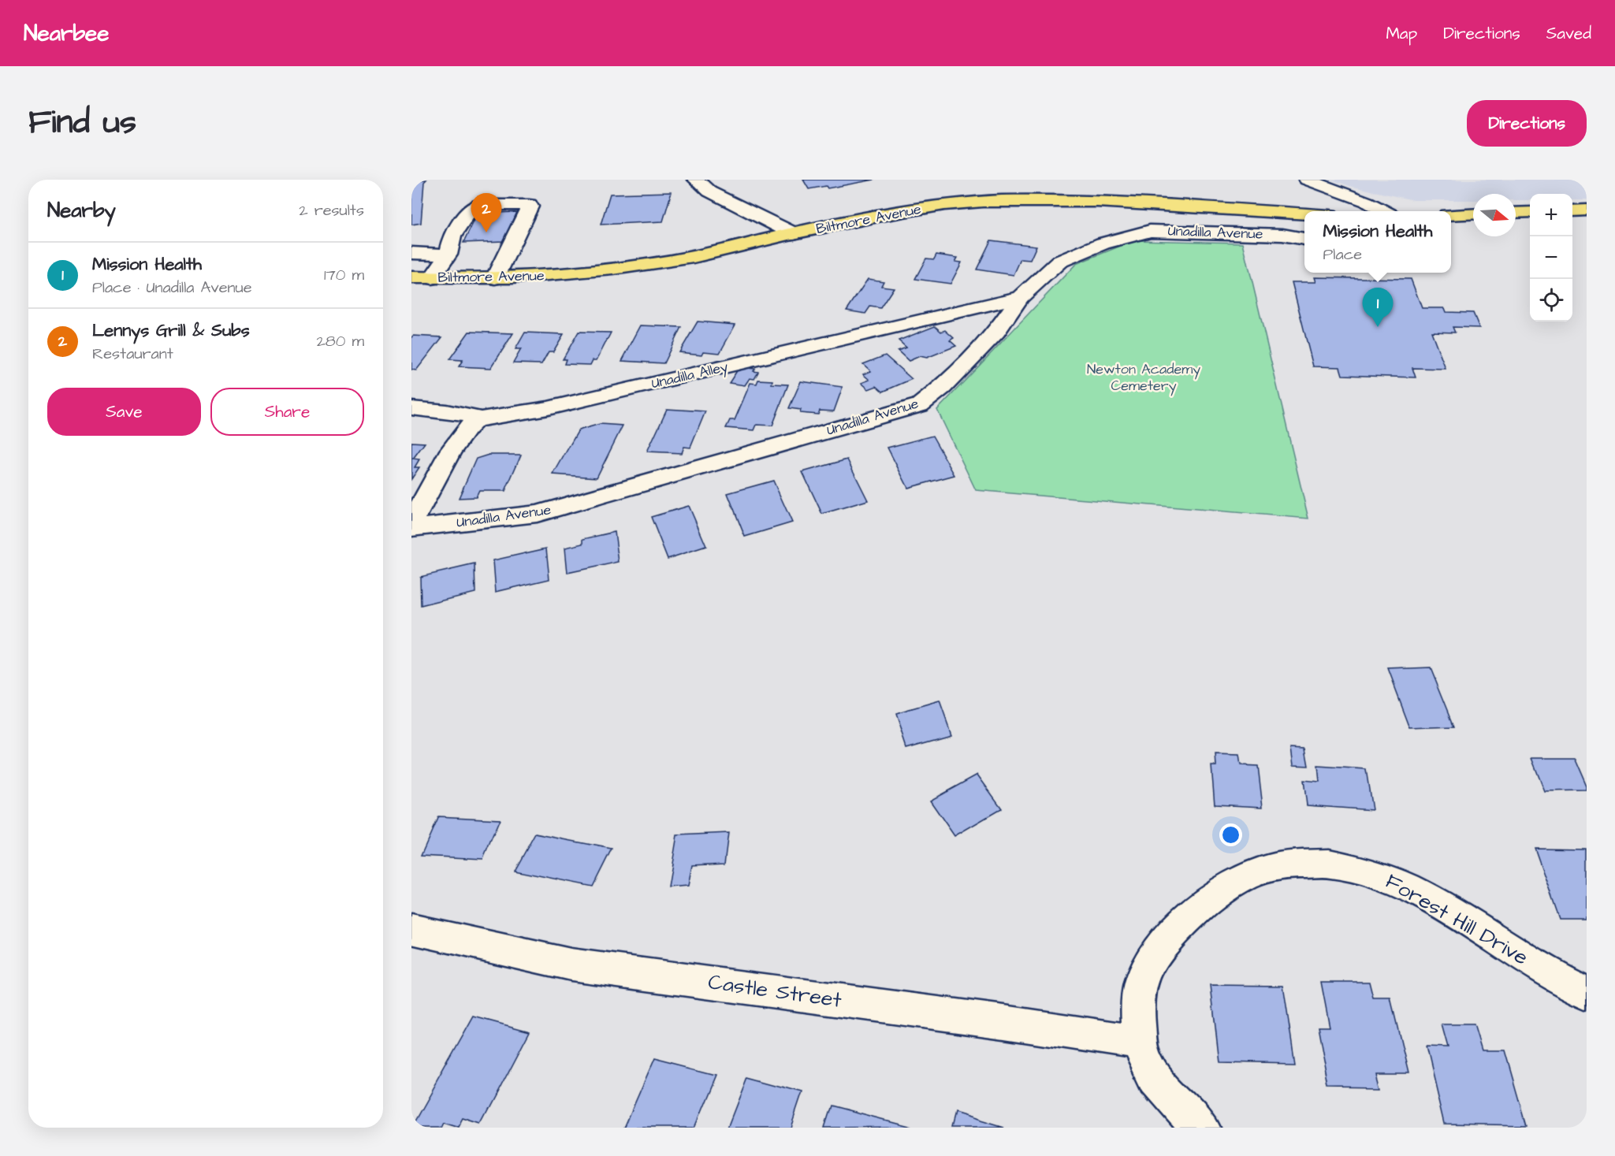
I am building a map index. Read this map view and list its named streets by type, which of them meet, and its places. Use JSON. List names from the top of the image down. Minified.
{"streets":{"main road":["Biltmore Avenue"],"street":["Unadilla Avenue","Unadilla Alley","Forest Hill Drive","Castle Street"]},"crossings":[["Unadilla Avenue","Unadilla Alley"],["Forest Hill Drive","Castle Street"]],"parks":["Newton Academy Cemetery"],"north":"right","page":{"header":"Nearbee","nav":["Map","Directions","Saved"],"title":"Find us","buttons":["Directions",["Save","Share"]],"heading":["Nearby","2 results"],"pins":["2","1"],"map_buttons":["+","−"],"popup":["Mission Health","Place"],"list":[{"mark":"1","name":"Mission Health","note":"Place · Unadilla Avenue","value":"170 m"},{"mark":"2","name":"Lennys Grill & Subs","note":"Restaurant","value":"280 m"}]}}
